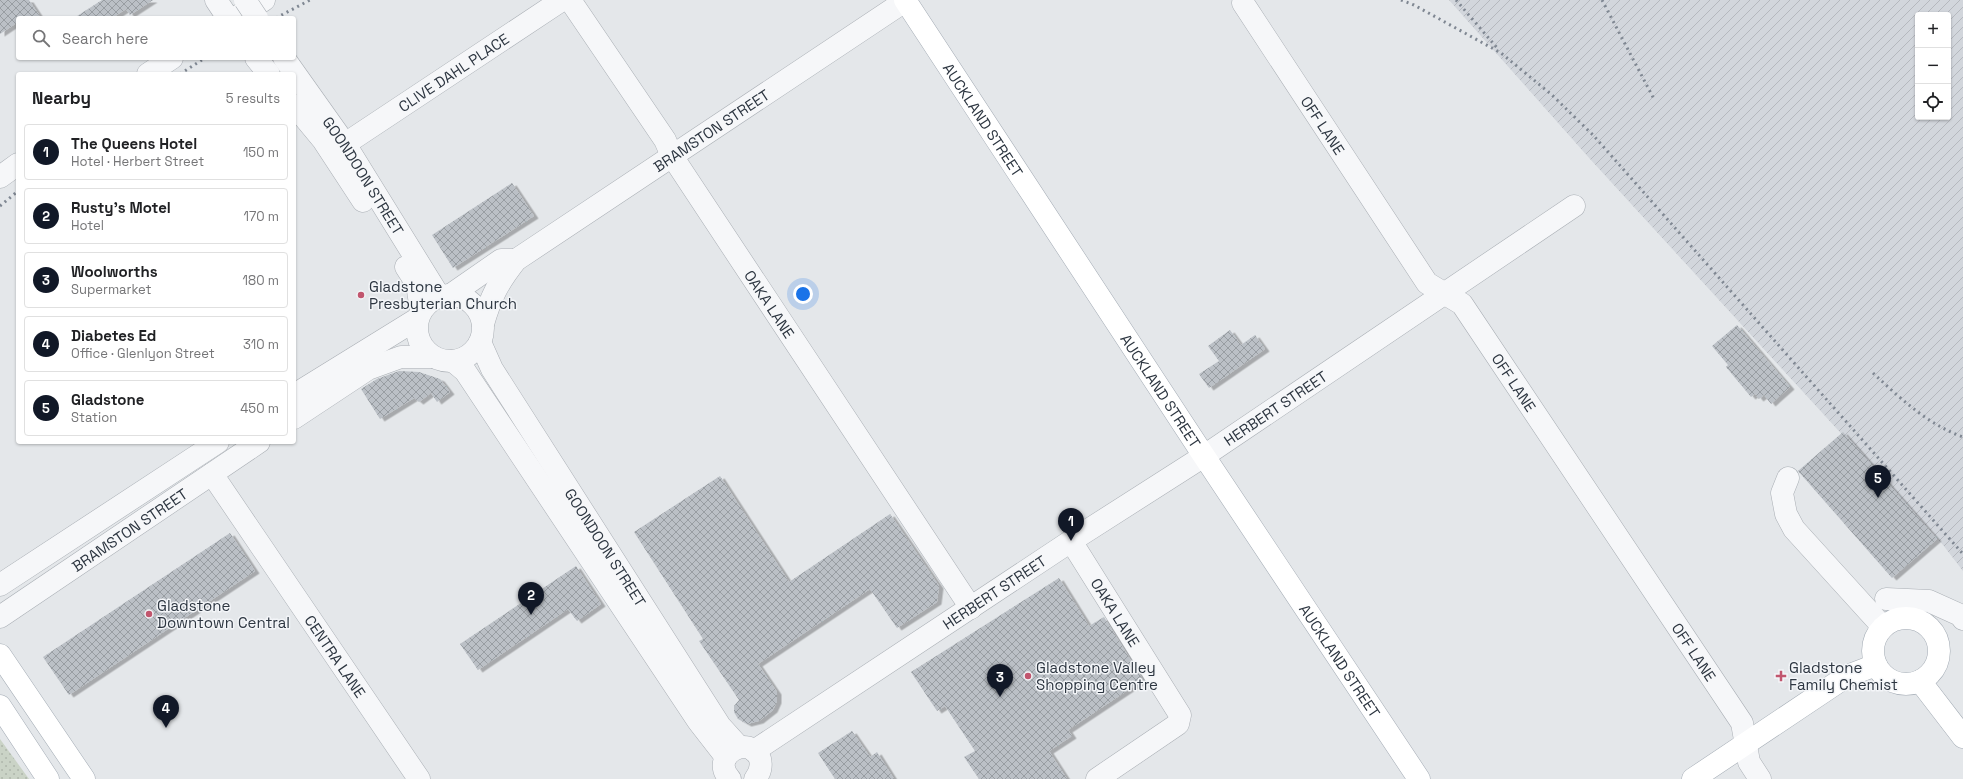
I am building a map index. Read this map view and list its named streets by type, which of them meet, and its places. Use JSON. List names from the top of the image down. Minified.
{"streets":{"main road":["AUCKLAND STREET"],"street":["CLIVE DAHL PLACE","OFF LANE","BRAMSTON STREET","GOONDOON STREET","OAKA LANE","HERBERT STREET","CENTRA LANE"]},"crossings":[["CLIVE DAHL PLACE","GOONDOON STREET"],["AUCKLAND STREET","BRAMSTON STREET"],["AUCKLAND STREET","HERBERT STREET"],["OFF LANE","HERBERT STREET"],["BRAMSTON STREET","GOONDOON STREET"],["BRAMSTON STREET","OAKA LANE"],["BRAMSTON STREET","CENTRA LANE"],["GOONDOON STREET","HERBERT STREET"],["OAKA LANE","HERBERT STREET"]],"places":{"other":["Gladstone Presbyterian Church","Gladstone Downtown Central","Gladstone Valley Shopping Centre"],"health":["Gladstone Family Chemist"]},"page":{"map_buttons":["+","−"],"search":"Search here","heading":["Nearby","5 results"],"list":[{"mark":"1","name":"The Queens Hotel","note":"Hotel · Herbert Street","value":"150 m"},{"mark":"2","name":"Rusty’s Motel","note":"Hotel","value":"170 m"},{"mark":"3","name":"Woolworths","note":"Supermarket","value":"180 m"},{"mark":"4","name":"Diabetes Ed","note":"Office · Glenlyon Street","value":"310 m"},{"mark":"5","name":"Gladstone","note":"Station","value":"450 m"}],"pins":["5","1","2","3","4"]}}
